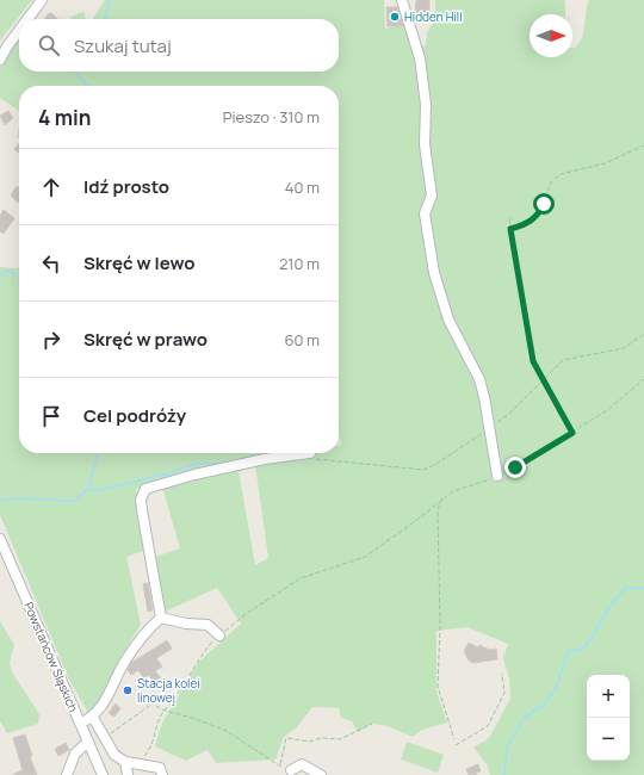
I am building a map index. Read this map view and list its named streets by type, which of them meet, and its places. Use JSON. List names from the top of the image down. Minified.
{"streets":{"street":["Powstańców Śląskich"]},"places":["Hidden Hill","Stacja kolei linowej"],"north":"right","page":{"search":"Szukaj tutaj","heading":["4 min","Pieszo · 310 m"],"list":[["Idź prosto","40 m"],["Skręć w lewo","210 m"],["Skręć w prawo","60 m"],"Cel podróży"],"map_buttons":["+","−"]}}
